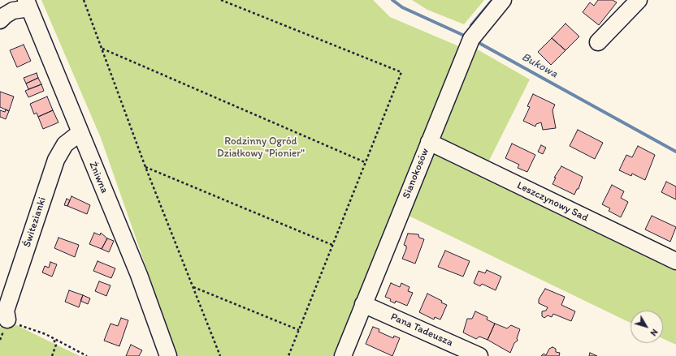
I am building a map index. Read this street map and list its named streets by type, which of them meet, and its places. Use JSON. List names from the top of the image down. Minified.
{"streets":{"street":["Sianokosów","Żniwna","Leszczynowy Sad","Świtezianki","Pana Tadeusza"]},"crossings":[["Sianokosów","Leszczynowy Sad"],["Sianokosów","Pana Tadeusza"],["Żniwna","Świtezianki"]],"water":["Bukowa"],"parks":["Rodzinny Ogród Działkowy \"Pionier\""],"north":"bottom right"}
